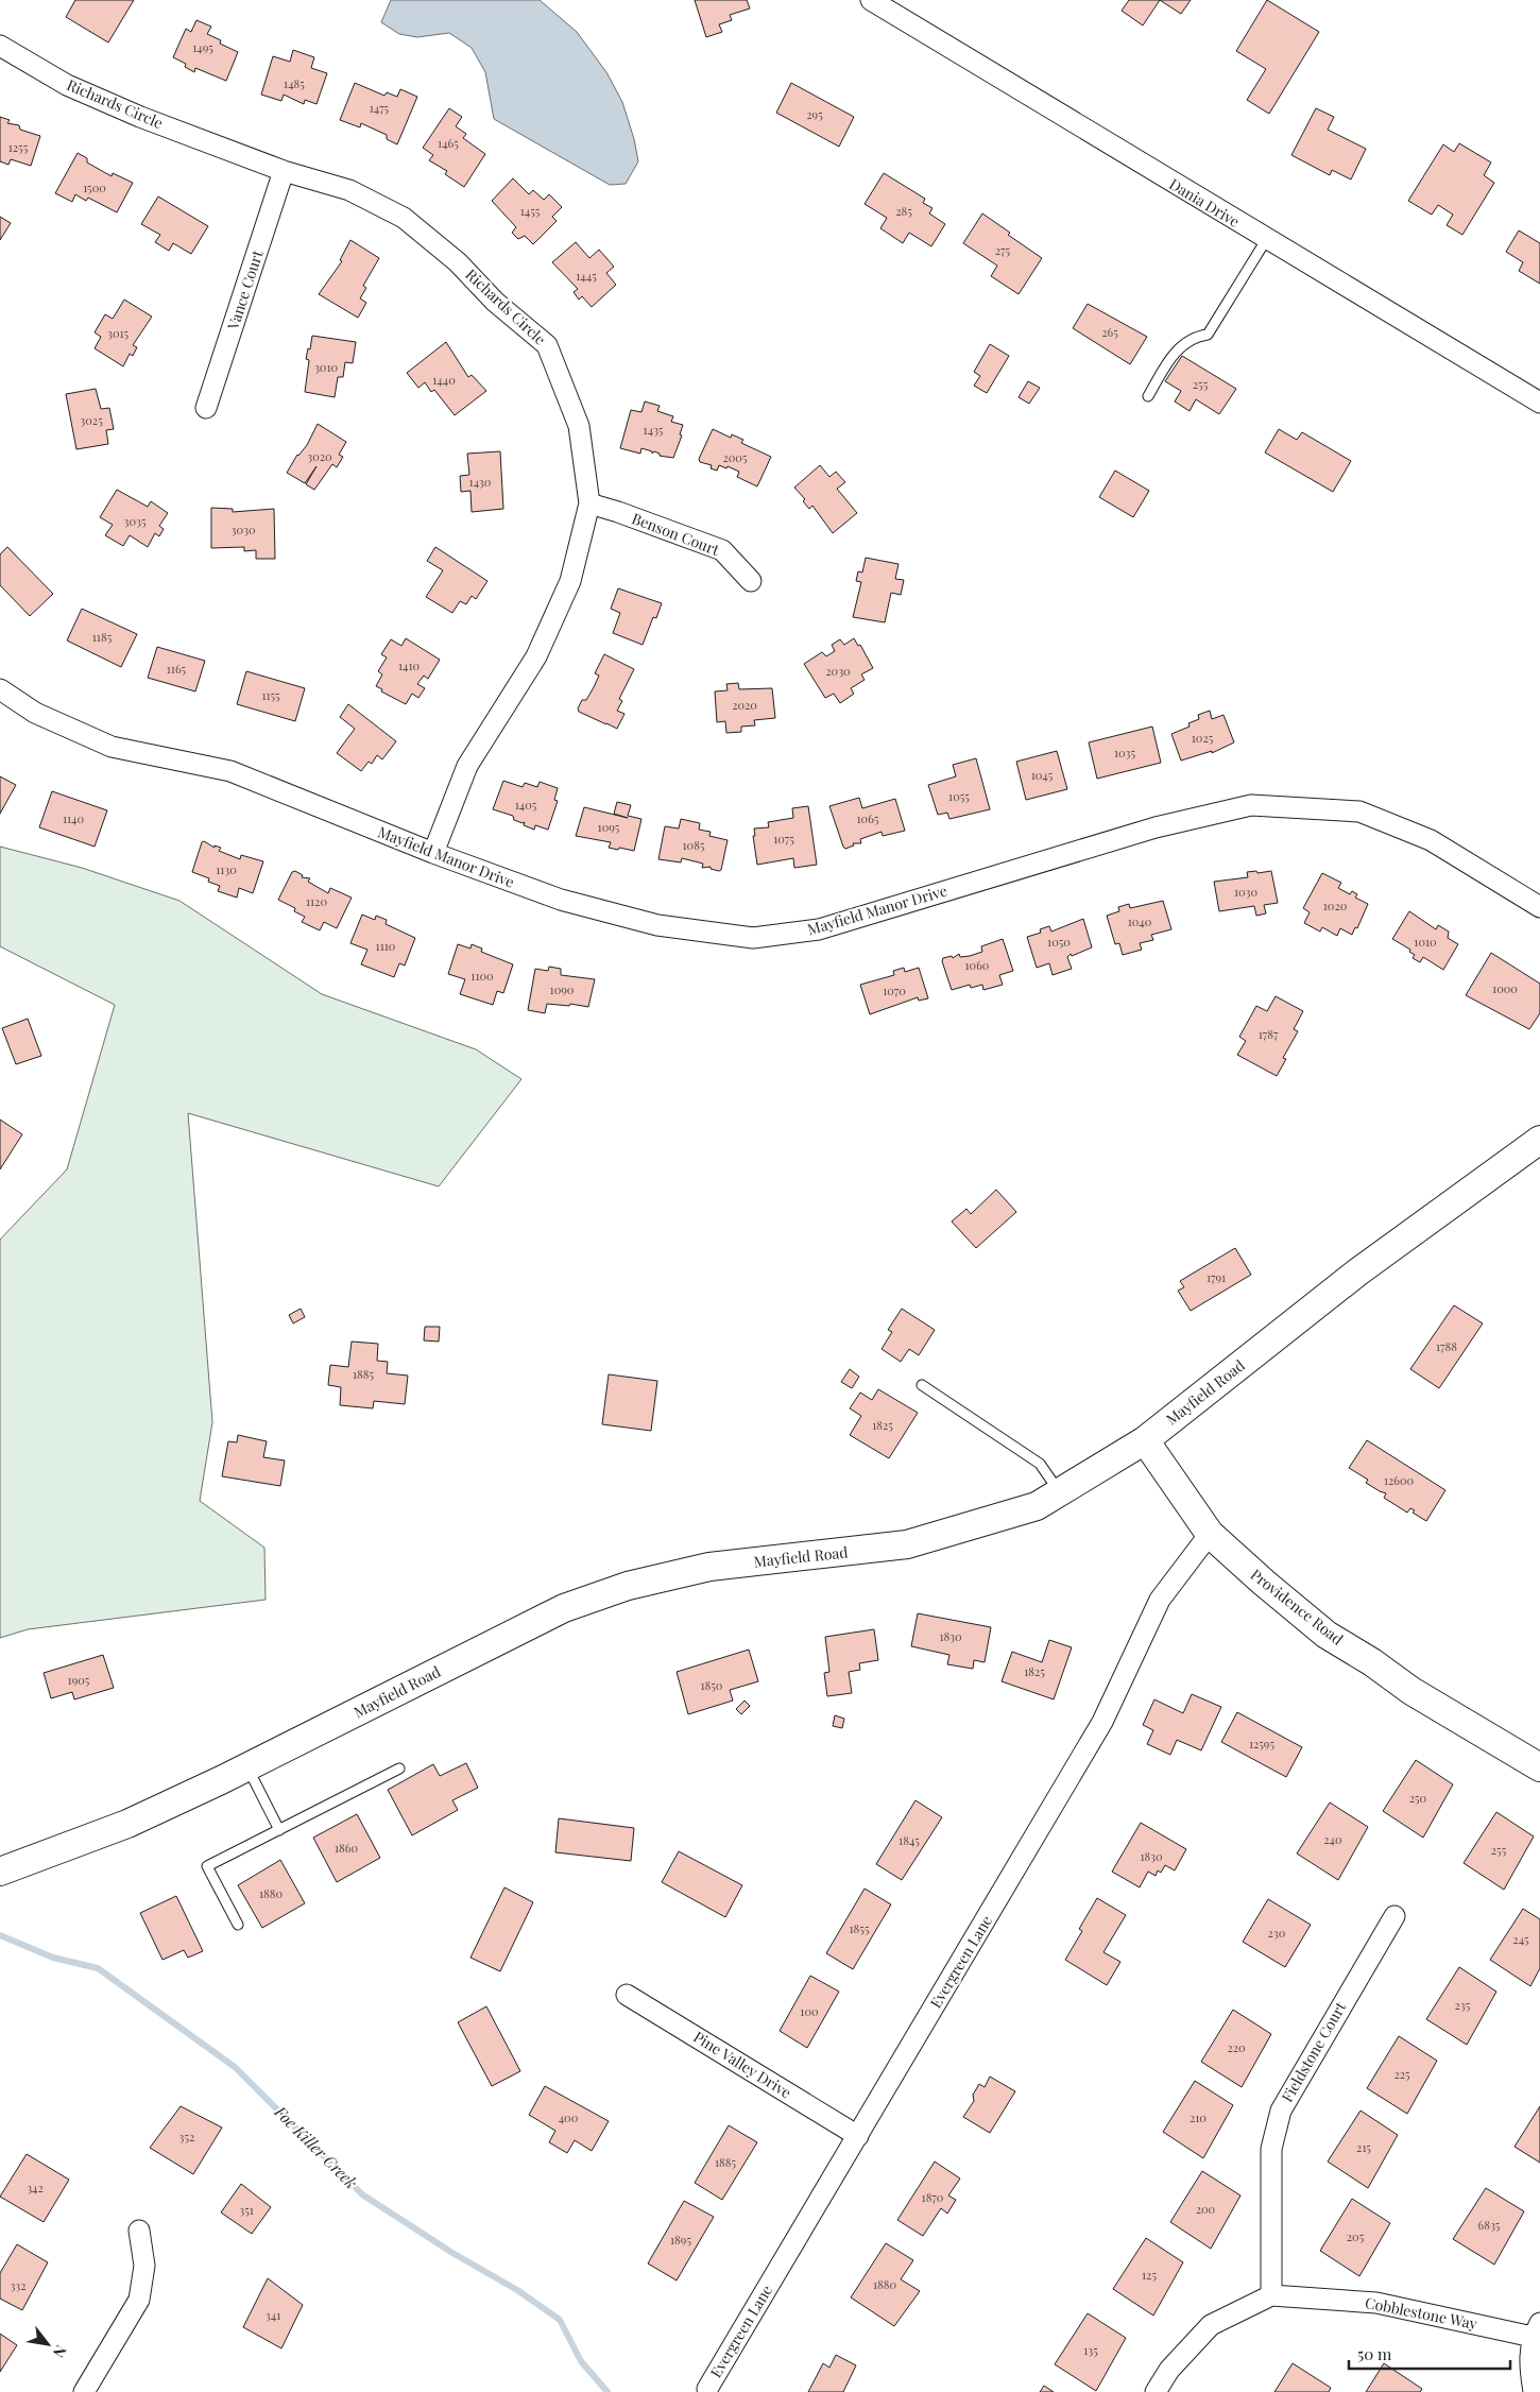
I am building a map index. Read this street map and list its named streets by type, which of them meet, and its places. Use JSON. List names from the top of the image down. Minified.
{"streets":{"street":["Richards Circle","Dania Drive","Vance Court","Benson Court","Mayfield Manor Drive","Mayfield Road","Providence Road","Evergreen Lane","Fieldstone Court","Pine Valley Drive","Cobblestone Way"]},"crossings":[["Richards Circle","Vance Court"],["Richards Circle","Benson Court"],["Richards Circle","Mayfield Manor Drive"],["Mayfield Road","Providence Road"],["Providence Road","Evergreen Lane"],["Evergreen Lane","Pine Valley Drive"],["Fieldstone Court","Cobblestone Way"]],"water":["Foe Killer Creek"],"house_numbers":["1495","1485","1475","295","1465","1255","1500","1455","285","275","1445","265","3015","3010","1440","255","3025","1435","3020","2005","1430","3035","3030","1185","1410","1165","2030","1155","2020","1025","1035","1045","1055","1405","1140","1065","1095","1075","1085","1130","1030","1120","1020","1040","1050","1010","1110","1060","1100","1000","1090","1070","1787","1791","1788","1885","1825","12600","1830","1825","1905","1850","12595","250","240","1845","1860","255","1830","1880","1855","230","245","235","100","220","225","400","210","352","215","1885","342","1870","200","351","6835","205","1895","125","1880","332","341","135"],"scale_bar":"50 m","north":"bottom right"}
